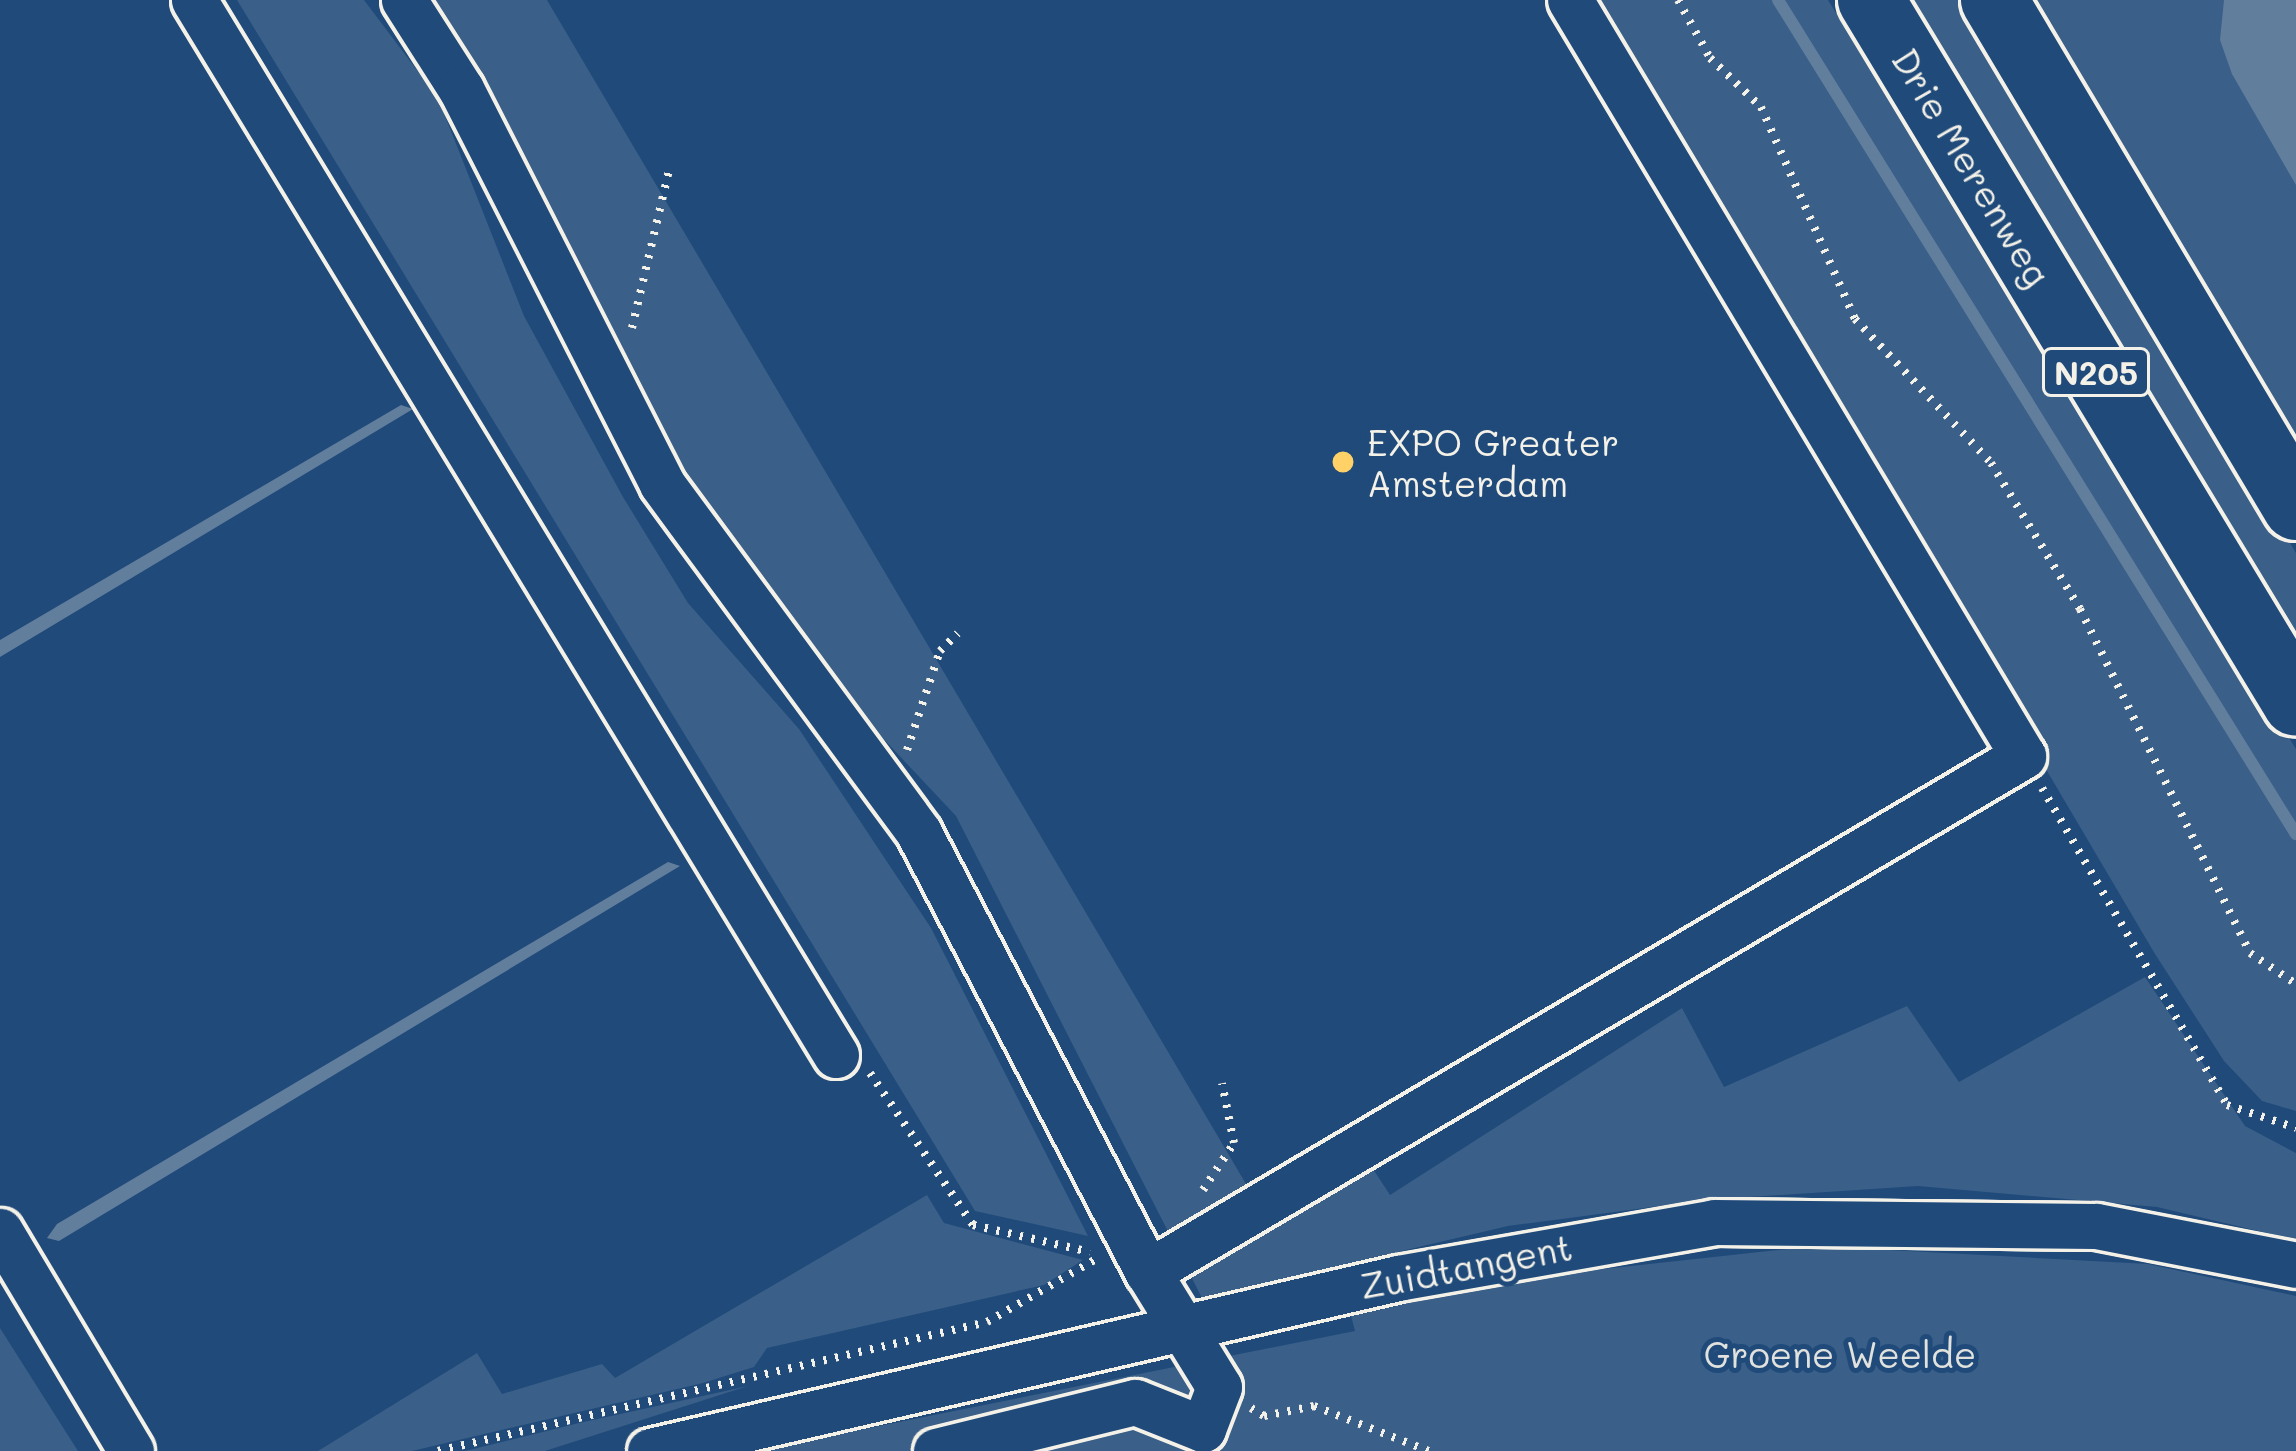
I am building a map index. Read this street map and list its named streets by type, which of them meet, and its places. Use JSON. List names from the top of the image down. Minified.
{"streets":{"highway":["Drie Merenweg","N205"],"street":["Zuidtangent"]},"parks":["Groene Weelde"],"places":["EXPO Greater Amsterdam"]}
